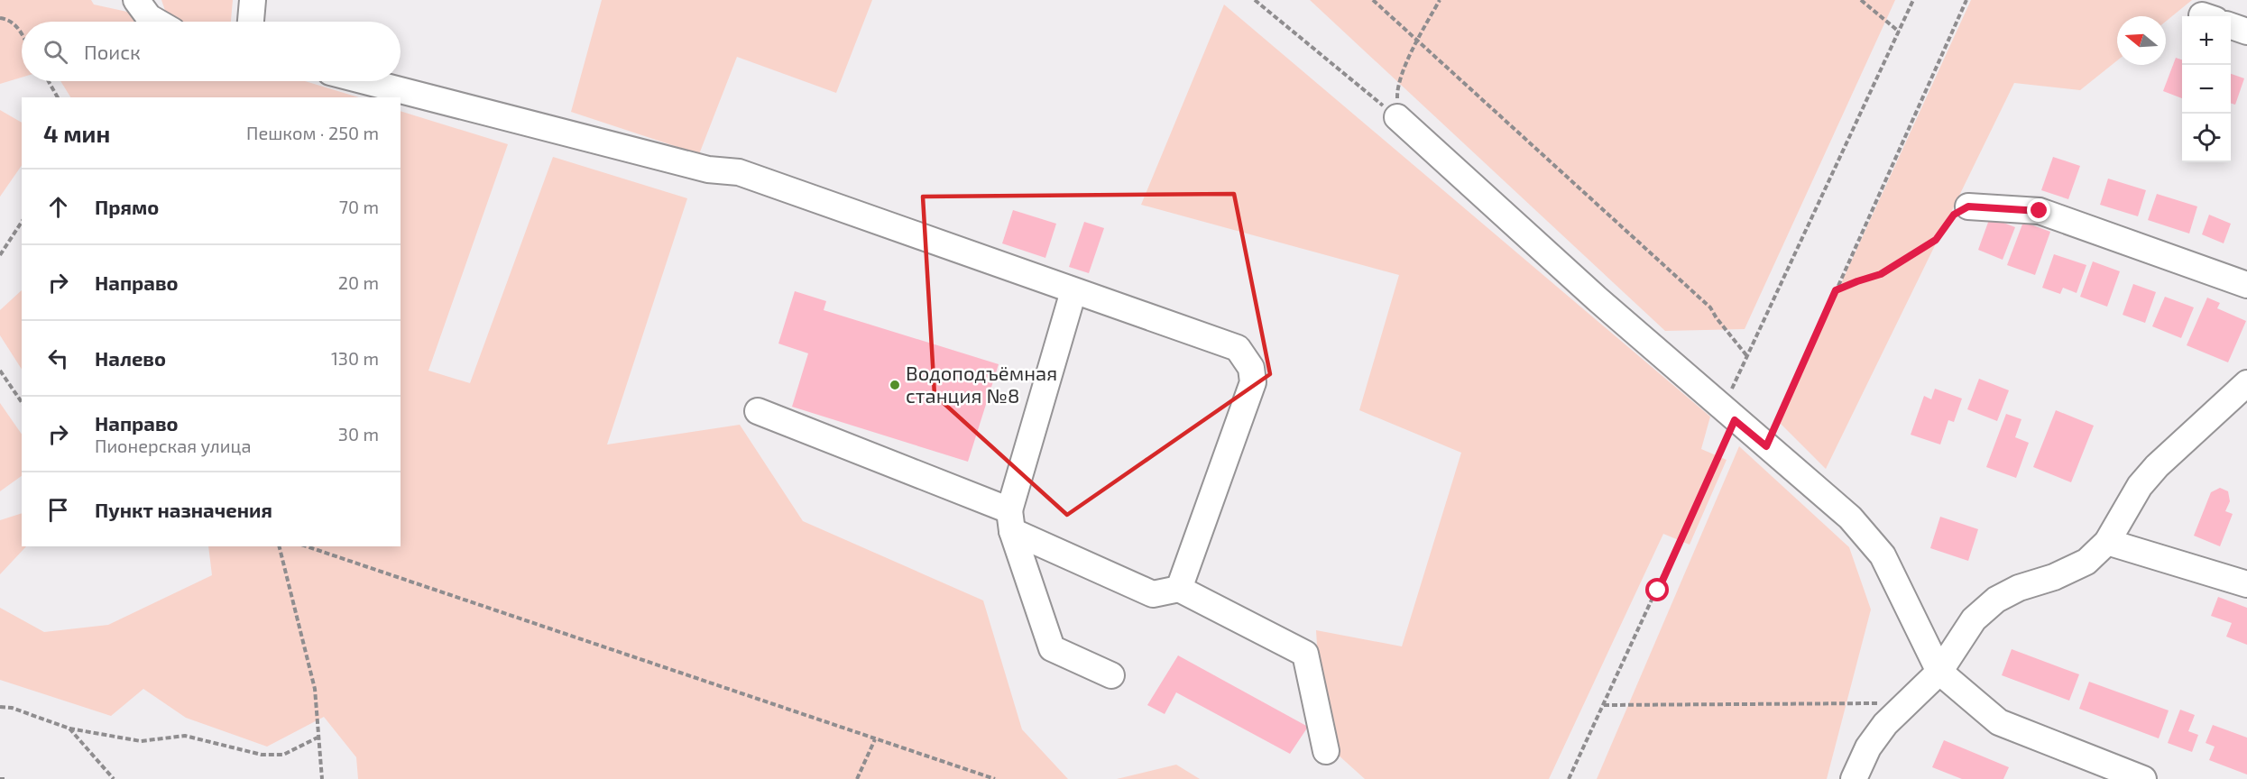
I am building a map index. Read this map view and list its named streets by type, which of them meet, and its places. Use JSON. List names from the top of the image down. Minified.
{"places":["Водоподъёмная станция №8"],"north":"left","page":{"map_buttons":["+","−"],"search":"Поиск","heading":["4 мин","Пешком · 250 m"],"list":[["Прямо","70 m"],["Направо","20 m"],["Налево","130 m"],["Направо","Пионерская улица","30 m"],"Пункт назначения"]}}
